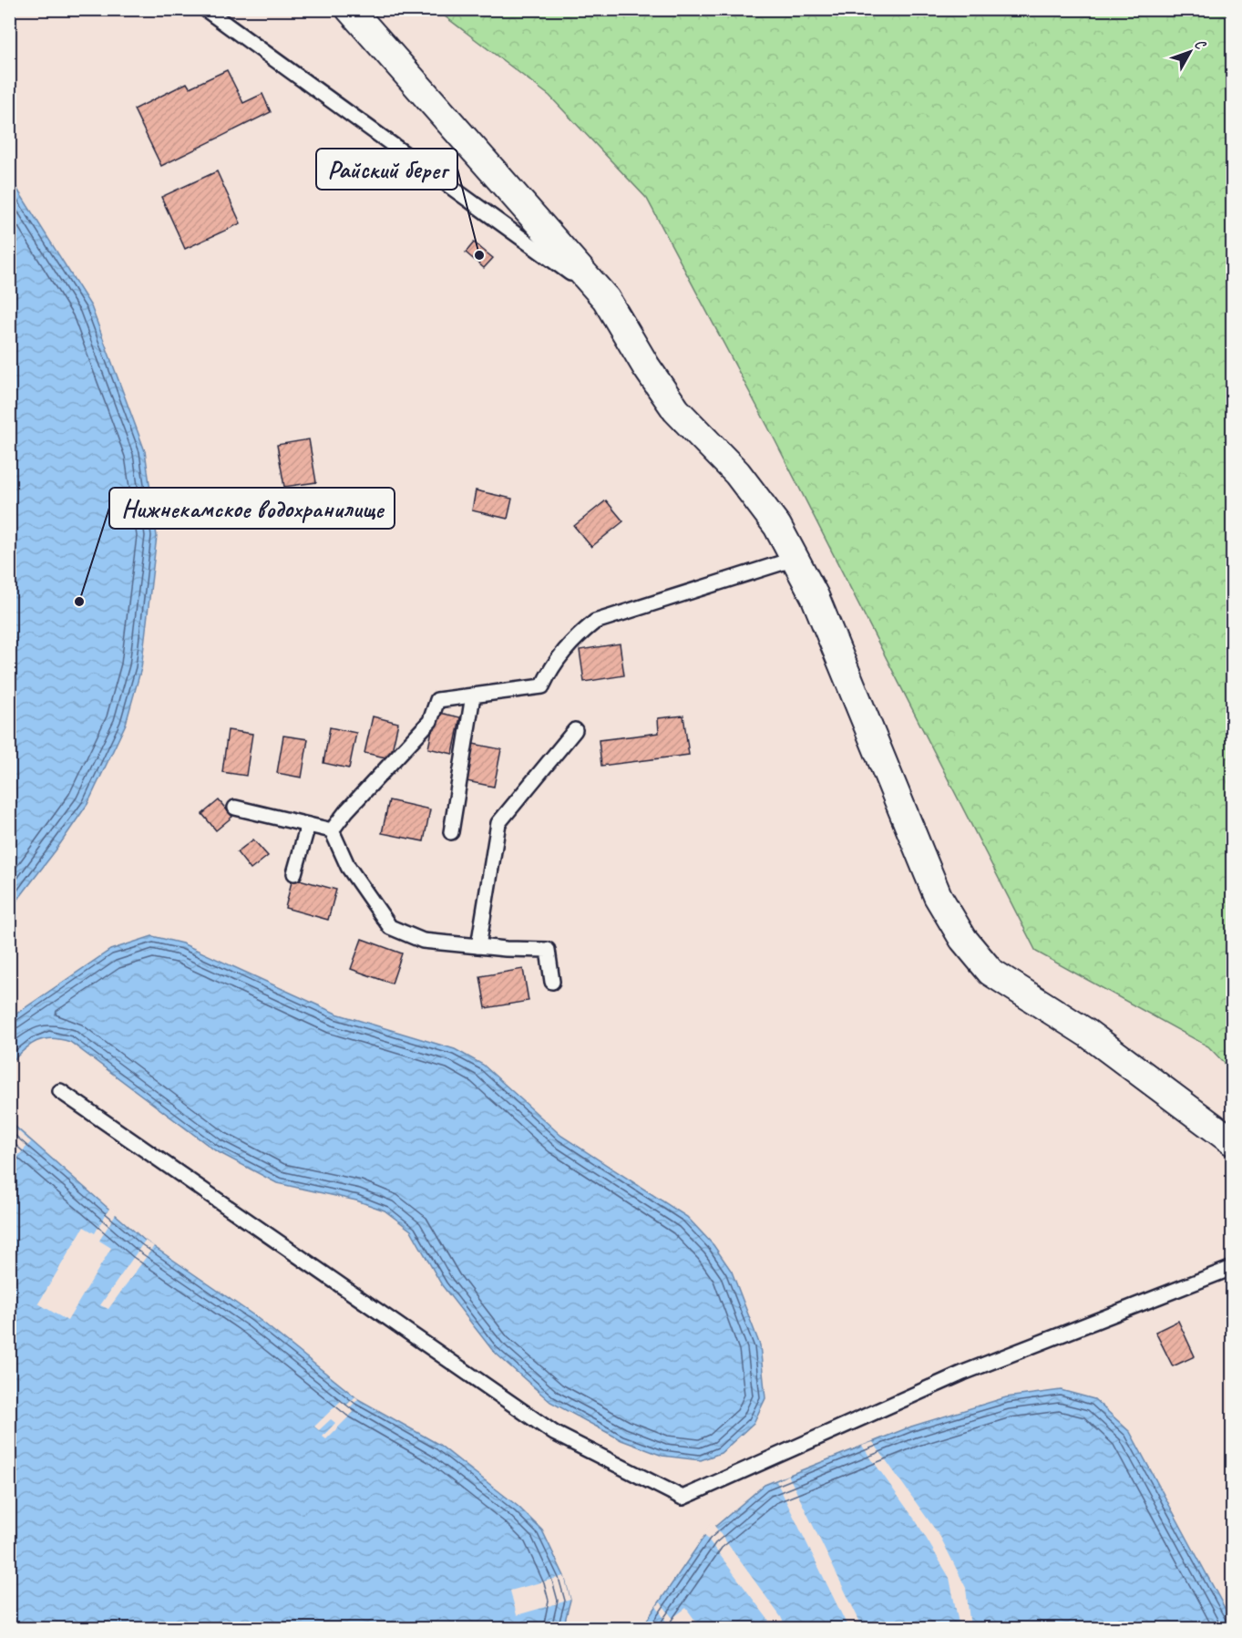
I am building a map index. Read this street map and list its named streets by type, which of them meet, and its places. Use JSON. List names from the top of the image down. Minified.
{"places":["Райский берег","Нижнекамское водохранилище"],"north":"top right"}
